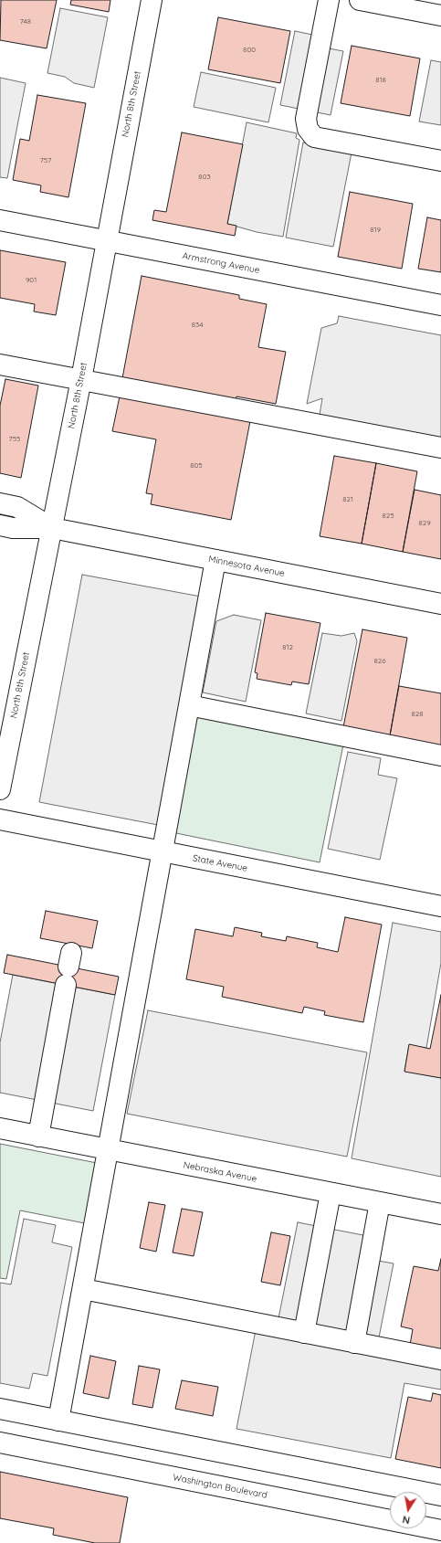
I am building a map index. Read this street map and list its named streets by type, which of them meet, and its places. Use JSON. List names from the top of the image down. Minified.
{"streets":{"main road":["North 8th Street","Armstrong Avenue","Minnesota Avenue","State Avenue","Nebraska Avenue","Washington Boulevard"]},"crossings":[["North 8th Street","Armstrong Avenue"],["North 8th Street","Minnesota Avenue"]],"house_numbers":["748","800","818","757","803","819","901","834","755","805","821","825","829","812","826","828"],"north":"bottom"}
